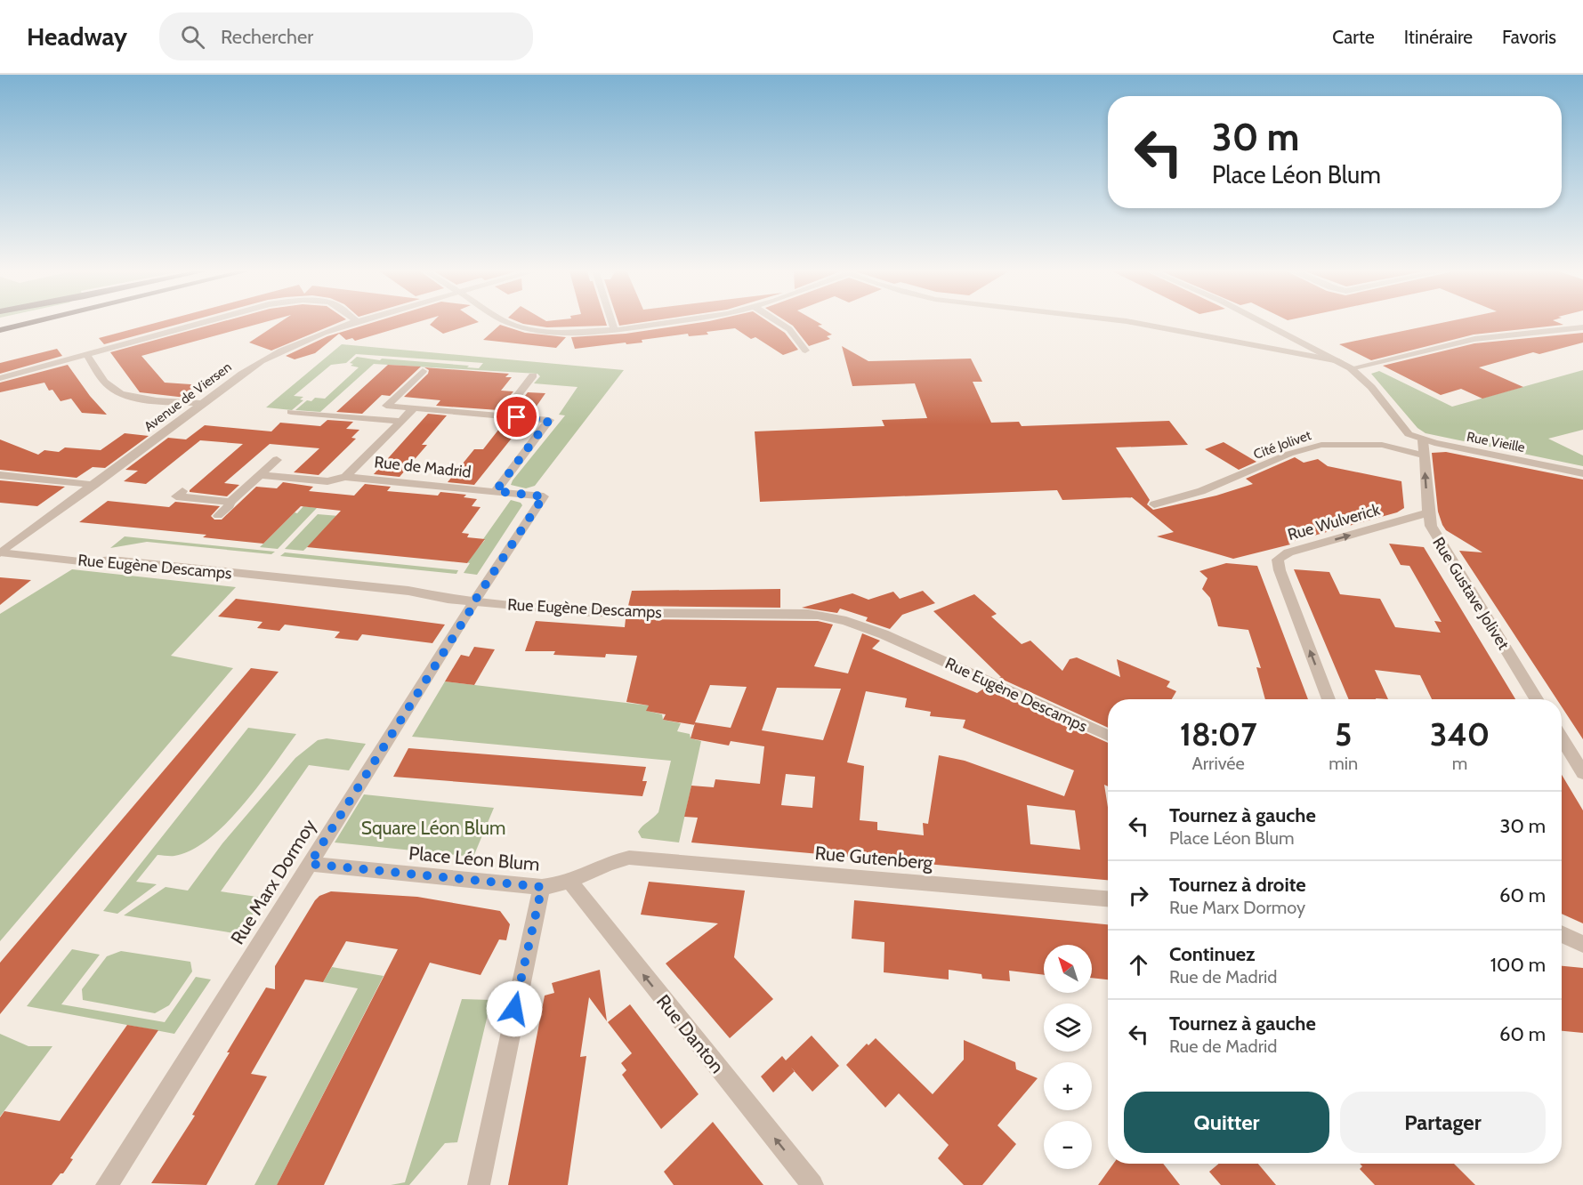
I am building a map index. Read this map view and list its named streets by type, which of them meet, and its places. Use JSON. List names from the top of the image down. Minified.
{"streets":{"street":["Avenue de Viersen","Rue Vieille","Cité Jolivet","Rue de Madrid","Rue Wulverick","Rue Eugène Descamps","Rue Gustave Jolivet","Rue Gutenberg","Place Léon Blum","Rue Marx Dormoy","Rue Danton"]},"crossings":[["Avenue de Viersen","Rue Eugène Descamps"],["Rue Vieille","Rue Gustave Jolivet"],["Cité Jolivet","Rue Gustave Jolivet"],["Rue de Madrid","Rue Eugène Descamps"],["Rue de Madrid","Rue Marx Dormoy"],["Rue Wulverick","Rue Gustave Jolivet"],["Rue Eugène Descamps","Rue Marx Dormoy"],["Rue Gutenberg","Place Léon Blum"],["Place Léon Blum","Rue Marx Dormoy"],["Place Léon Blum","Rue Danton"]],"one_way":["Rue Danton"],"parks":["Square Léon Blum"],"north":"top left","page":{"header":"Headway","search":"Rechercher","nav":["Carte","Itinéraire","Favoris"],"turn":["30 m","Place Léon Blum"],"eta":["18:07","Arrivée","5","min","340","m"],"list":[{"name":"Tournez à gauche","note":"Place Léon Blum","value":"30 m"},{"name":"Tournez à droite","note":"Rue Marx Dormoy","value":"60 m"},{"name":"Continuez","note":"Rue de Madrid","value":"100 m"},{"name":"Tournez à gauche","note":"Rue de Madrid","value":"60 m"}],"map_buttons":["+","−"],"buttons":["Quitter","Partager"]}}
